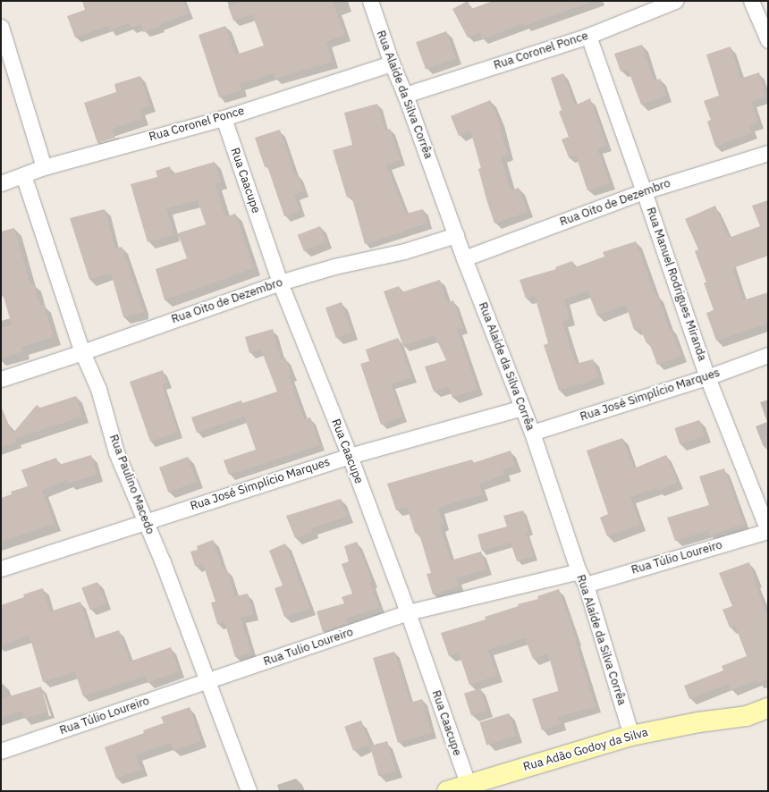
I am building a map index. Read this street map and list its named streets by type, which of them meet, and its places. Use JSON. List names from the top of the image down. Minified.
{"streets":{"street":["Rua Coronel Ponce","Rua Alaíde da Silva Corrêa","Rua Caacupe","Rua Oito de Dezembro","Rua Manuel Rodrigues Miranda","Rua José Simplício Marques","Rua Paulino Macedo","Rua Túlio Loureiro","Rua Tulio Loureiro","Rua Adão Godoy da Silva"]},"crossings":[["Rua Coronel Ponce","Rua Alaíde da Silva Corrêa"],["Rua Coronel Ponce","Rua Caacupe"],["Rua Coronel Ponce","Rua Manuel Rodrigues Miranda"],["Rua Coronel Ponce","Rua Paulino Macedo"],["Rua Alaíde da Silva Corrêa","Rua Oito de Dezembro"],["Rua Alaíde da Silva Corrêa","Rua José Simplício Marques"],["Rua Alaíde da Silva Corrêa","Rua Túlio Loureiro"],["Rua Alaíde da Silva Corrêa","Rua Adão Godoy da Silva"],["Rua Caacupe","Rua Oito de Dezembro"],["Rua Caacupe","Rua José Simplício Marques"],["Rua Caacupe","Rua Tulio Loureiro"],["Rua Caacupe","Rua Adão Godoy da Silva"],["Rua Oito de Dezembro","Rua Manuel Rodrigues Miranda"],["Rua Oito de Dezembro","Rua Paulino Macedo"],["Rua Manuel Rodrigues Miranda","Rua José Simplício Marques"],["Rua Manuel Rodrigues Miranda","Rua Túlio Loureiro"],["Rua José Simplício Marques","Rua Paulino Macedo"],["Rua Paulino Macedo","Rua Túlio Loureiro"],["Rua Paulino Macedo","Rua Tulio Loureiro"],["Rua Túlio Loureiro","Rua Tulio Loureiro"]]}
